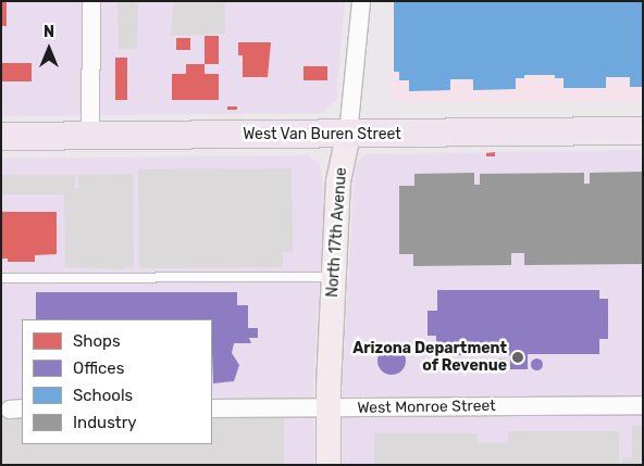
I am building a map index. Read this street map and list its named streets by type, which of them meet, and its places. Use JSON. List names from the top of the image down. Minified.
{"streets":{"main road":["West Van Buren Street","North 17th Avenue"],"street":["West Monroe Street"]},"crossings":[["West Van Buren Street","North 17th Avenue"],["North 17th Avenue","West Monroe Street"]],"places":["Arizona Department of Revenue"],"legend":["Shops","Offices","Schools","Industry"],"north":"top"}
